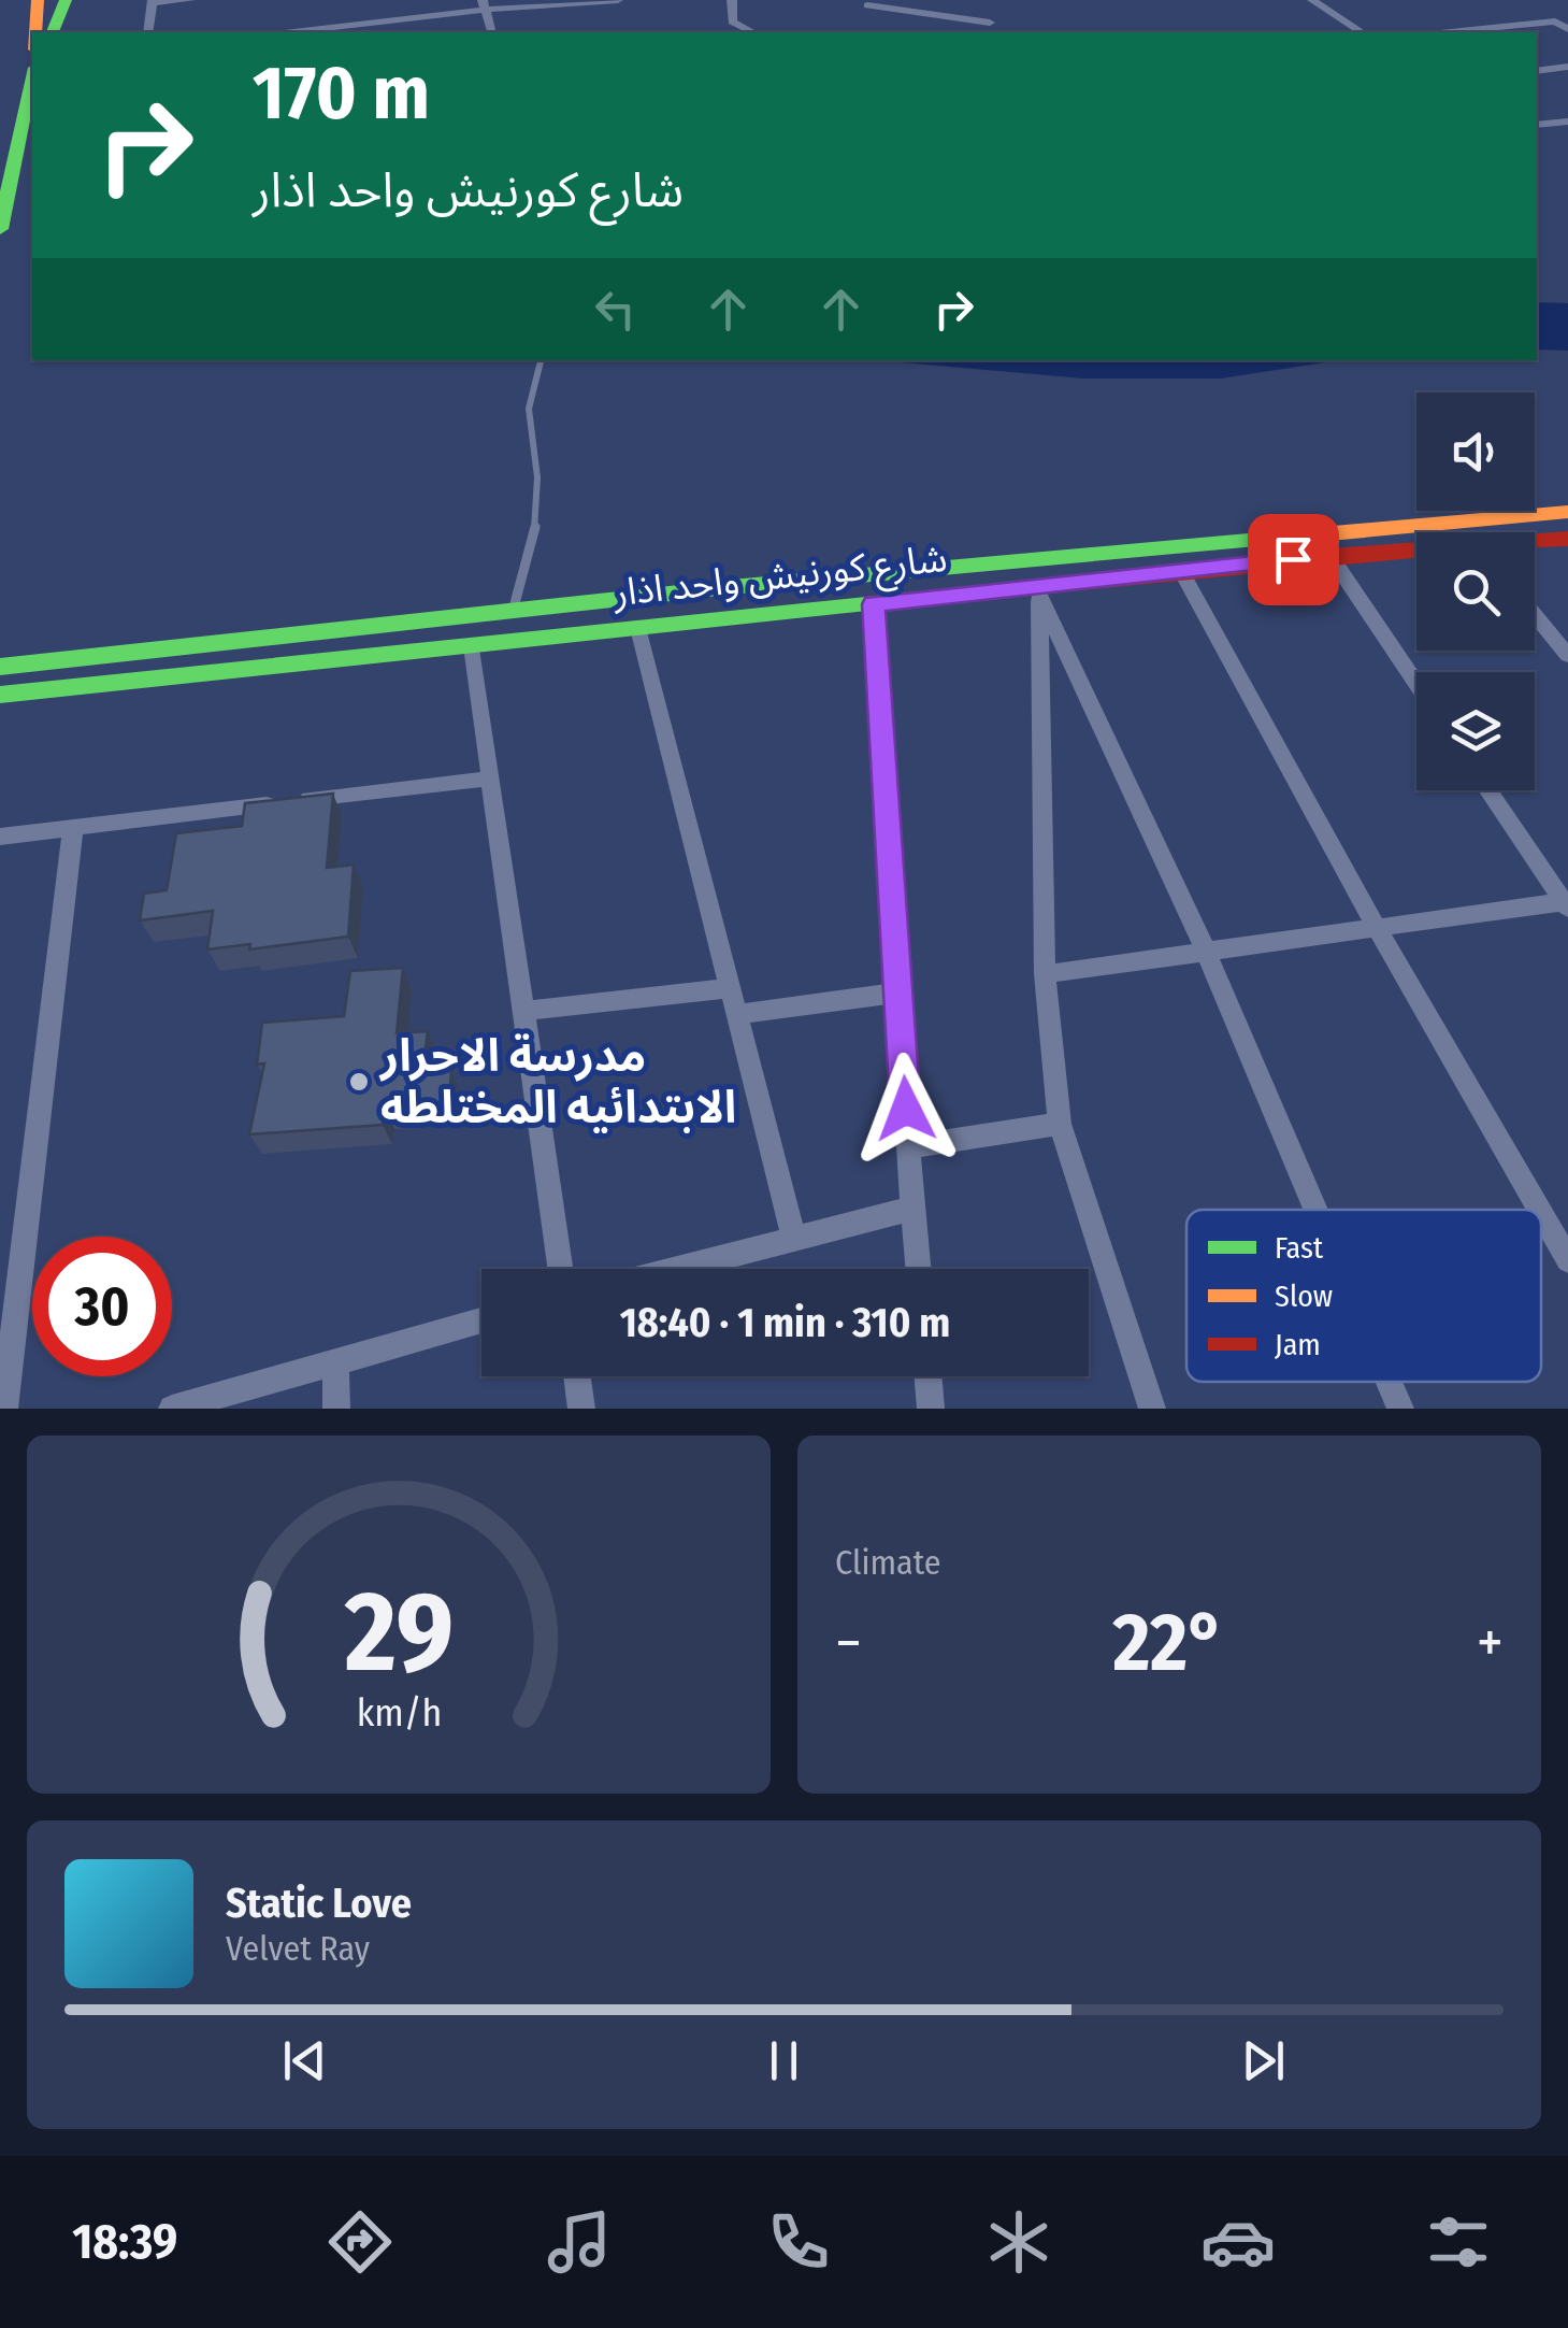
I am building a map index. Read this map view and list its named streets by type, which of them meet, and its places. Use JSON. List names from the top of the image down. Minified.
{"streets":{"main road":["شارع كورنيش واحد اذار"]},"places":["مدرسة الاحرار الابتدائيه المختلطه"],"legend":["Fast","Slow","Jam"],"page":{"turn":["170 m","شارع كورنيش واحد اذار"],"limit":"30","trip":"18:40 · 1 min · 310 m","tile":"Climate","heat":["−","22°","+"],"song":["Static Love","Velvet Ray"],"tabs":"18:39","gauge":["29","km/h"]}}
